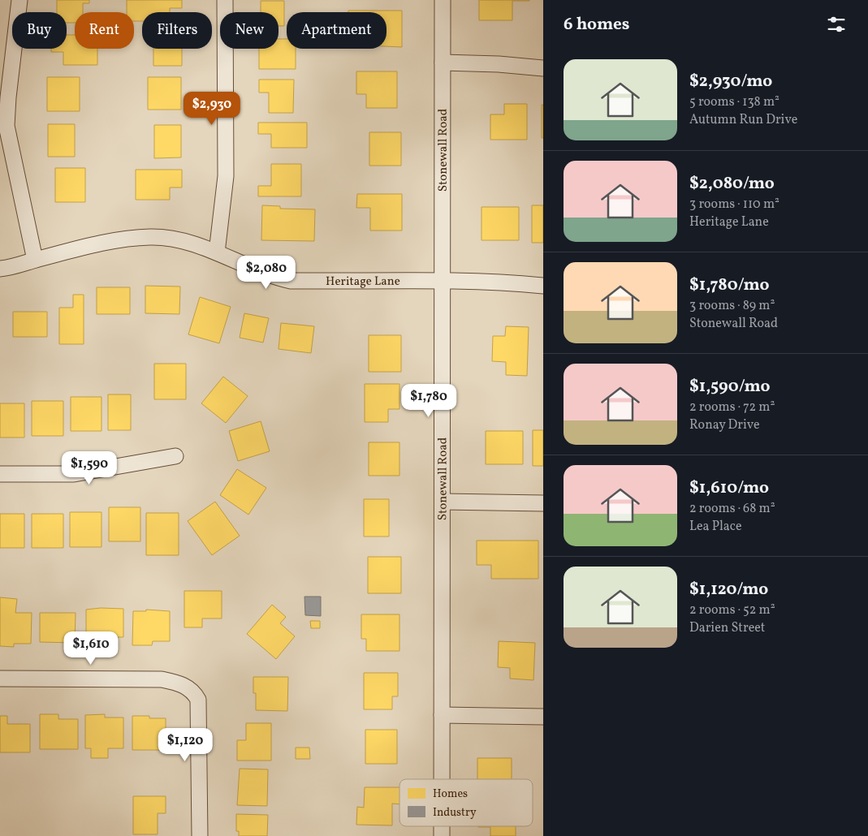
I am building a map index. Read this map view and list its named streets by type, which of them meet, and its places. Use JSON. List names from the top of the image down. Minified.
{"streets":{"street":["Stonewall Road","Heritage Lane"]},"crossings":[["Stonewall Road","Heritage Lane"]],"legend":["Homes","Industry"],"page":{"heading":"6 homes","chip":["Buy","Rent","Filters","New","Apartment"],"list":[{"name":"$2,930/mo","note":"5 rooms · 138 m² · Autumn Run Drive"},{"name":"$2,080/mo","note":"3 rooms · 110 m² · Heritage Lane"},{"name":"$1,780/mo","note":"3 rooms · 89 m² · Stonewall Road"},{"name":"$1,590/mo","note":"2 rooms · 72 m² · Ronay Drive"},{"name":"$1,610/mo","note":"2 rooms · 68 m² · Lea Place"},{"name":"$1,120/mo","note":"2 rooms · 52 m² · Darien Street"}],"price":["$2,930","$2,080","$1,780","$1,590","$1,610","$1,120"]}}
